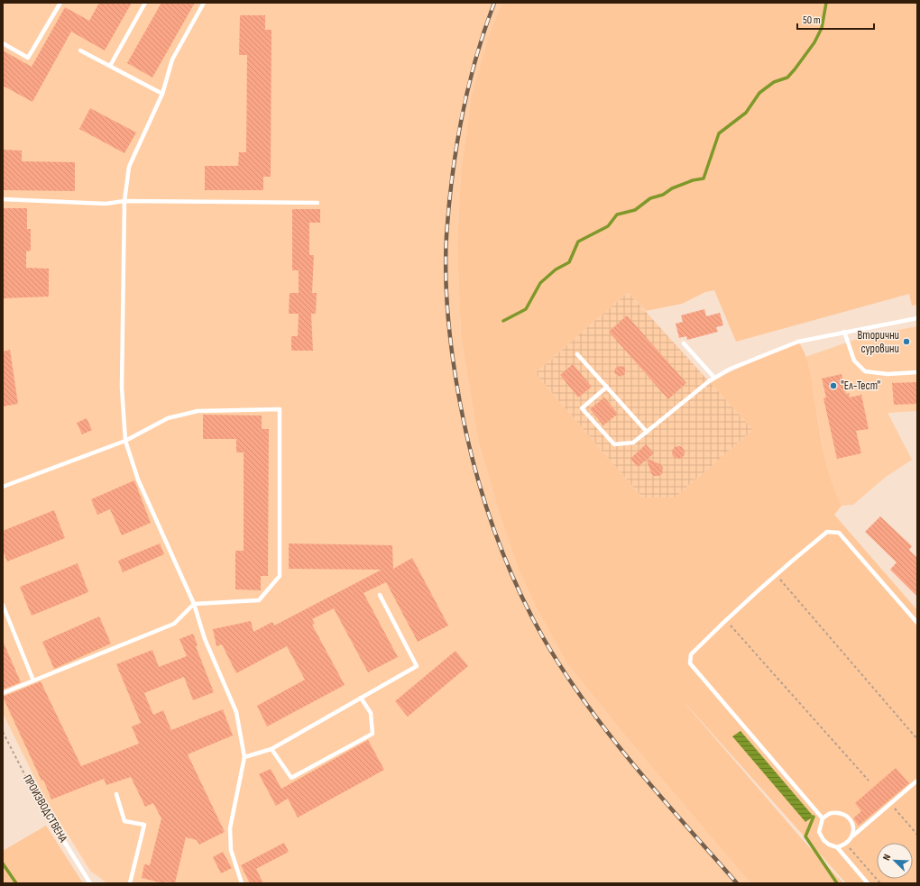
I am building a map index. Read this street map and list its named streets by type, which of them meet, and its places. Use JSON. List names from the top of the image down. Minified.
{"streets":{"lane":["ПРОИЗВОДСТВЕНА"]},"places":["Вторични суровини","\"Ел-Тест\""],"scale_bar":"50 m","north":"top left"}
